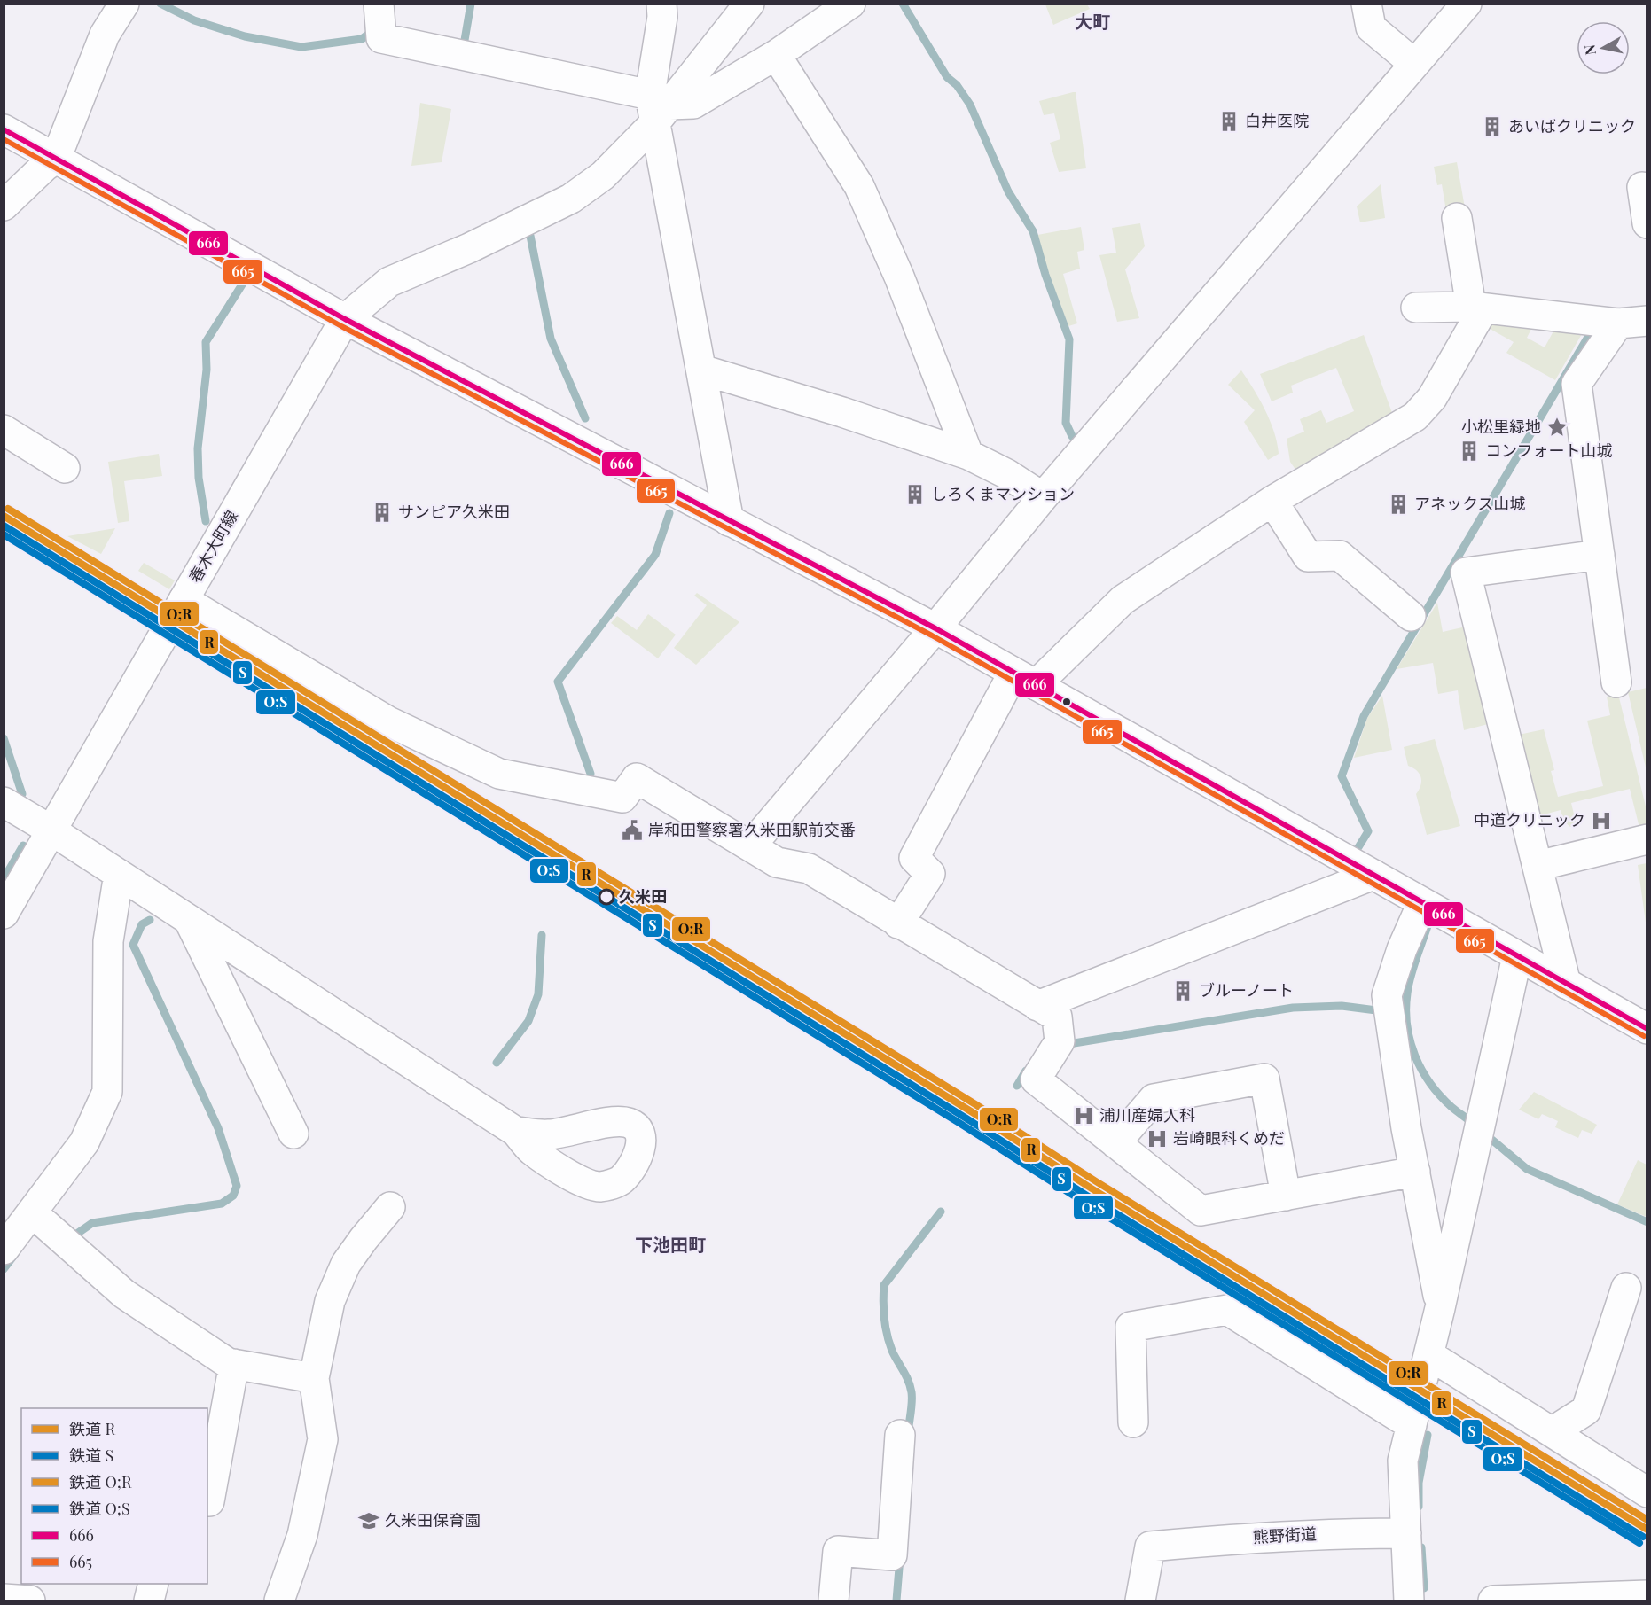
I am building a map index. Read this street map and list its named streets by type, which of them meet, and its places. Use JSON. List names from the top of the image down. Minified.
{"streets":{"street":["春木大町線","熊野街道"]},"districts":["大町","下池田町"],"places":{"building":["白井医院","あいばクリニック","コンフォート山城","しろくまマンション","アネックス山城","サンピア久米田","ブルーノート"],"place":["小松里緑地"],"hospital":["中道クリニック","浦川産婦人科","岩崎眼科くめだ"],"public building":["岸和田警察署久米田駅前交番"],"other":["久米田"],"school or university":["久米田保育園"]},"lines":["transit line 666","transit line 665","rail line O;R","rail line R","rail line S","rail line O;S"],"legend":["鉄道 R","鉄道 S","鉄道 O;R","鉄道 O;S","666","665"],"north":"left"}
